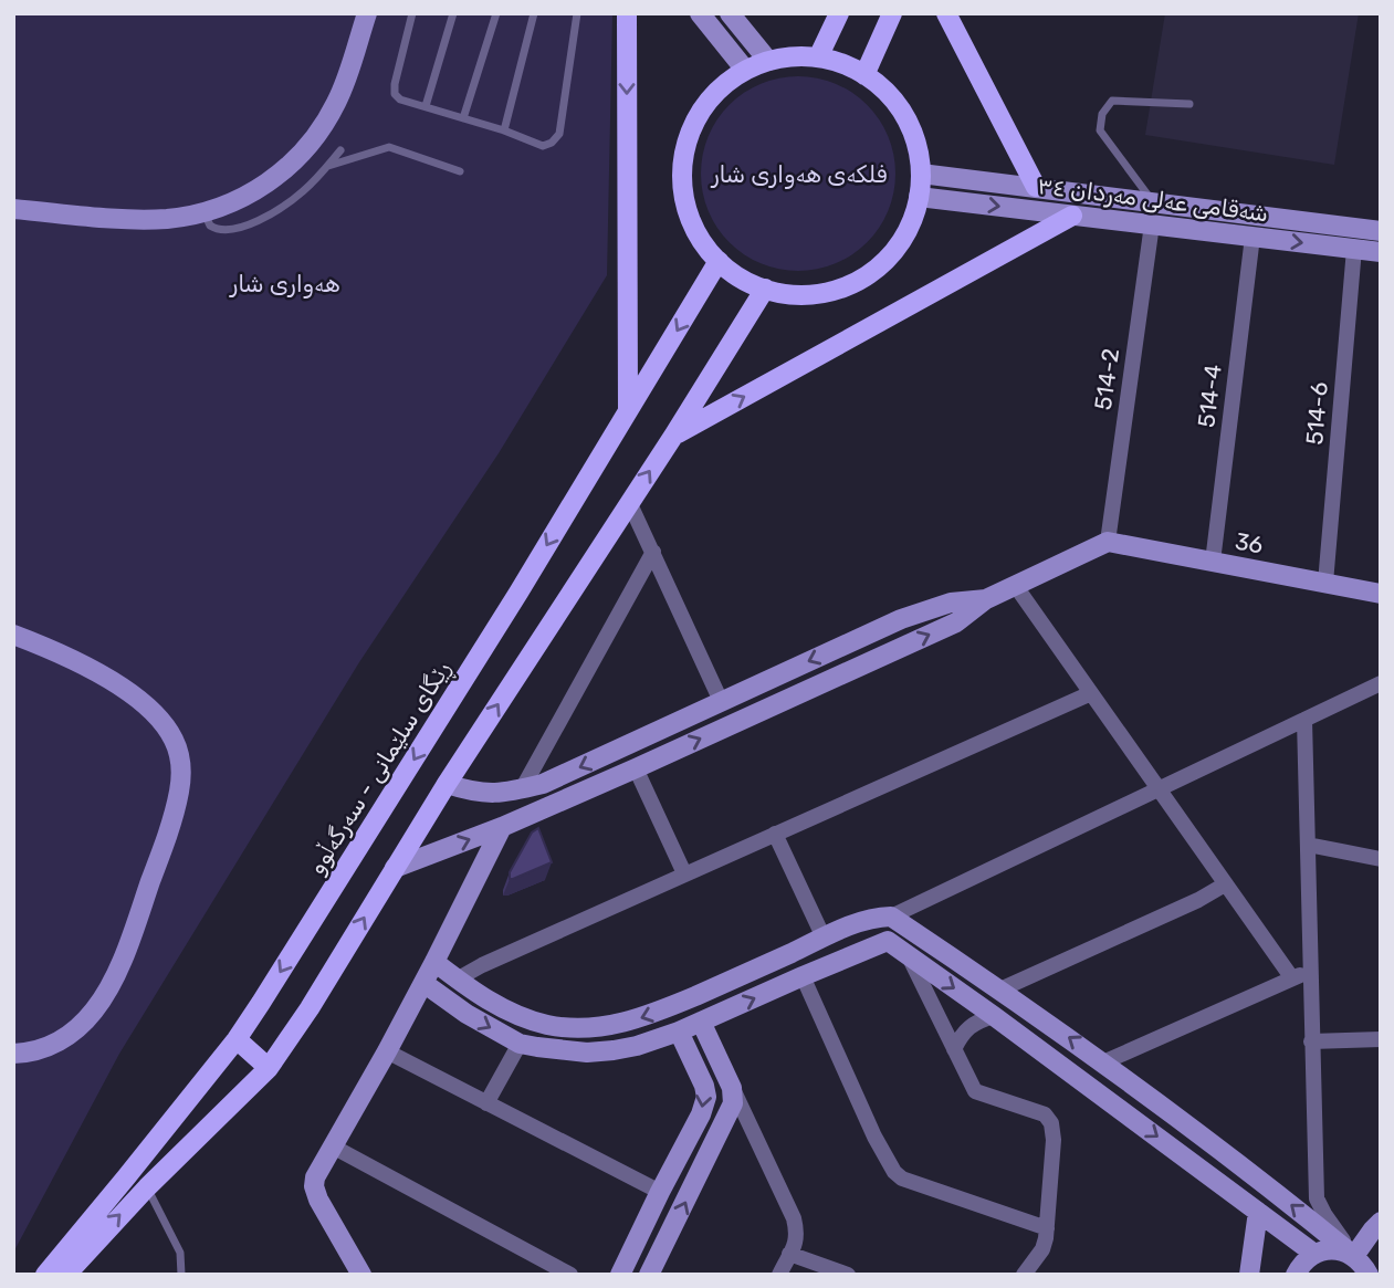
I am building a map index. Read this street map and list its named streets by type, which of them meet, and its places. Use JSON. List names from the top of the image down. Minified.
{"streets":{"main road":["ڕێگای سلێمانی - سەرگەڵوو"],"street":["شەقامی عەلی مەردان ٣٤","514-2","514-4","514-6","36"]},"crossings":[["شەقامی عەلی مەردان ٣٤","514-2"],["شەقامی عەلی مەردان ٣٤","514-4"],["شەقامی عەلی مەردان ٣٤","514-6"],["شەقامی عەلی مەردان ٣٤","ڕێگای سلێمانی - سەرگەڵوو"],["514-2","36"],["514-4","36"],["514-6","36"]],"parks":["فلکەی هەواری شار","هەواری شار"]}
